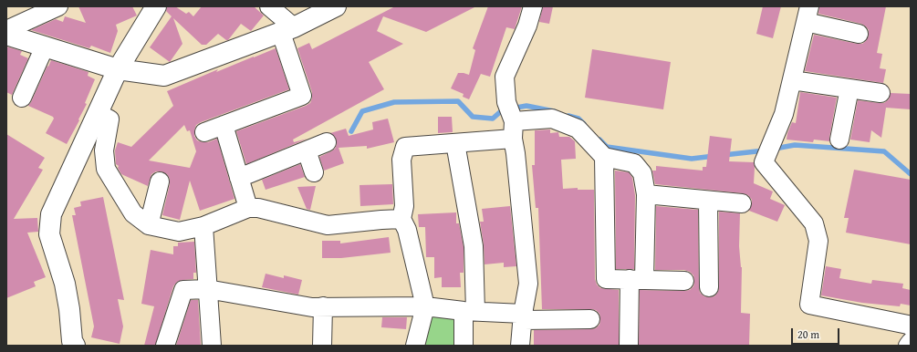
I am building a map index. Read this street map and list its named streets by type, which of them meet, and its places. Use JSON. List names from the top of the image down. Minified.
{"scale_bar":"20 m"}
